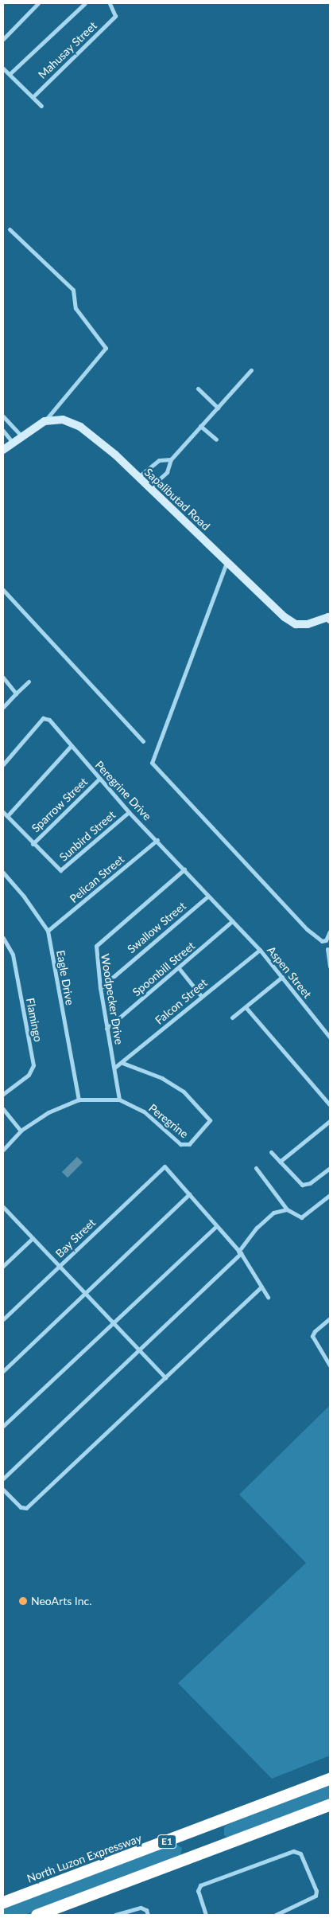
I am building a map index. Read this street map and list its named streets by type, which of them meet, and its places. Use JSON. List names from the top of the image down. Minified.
{"streets":{"highway":["E1","North Luzon Expressway"],"street":["Mahusay Street","Sapalibutad Road","Peregrine Drive","Sparrow Street","Sunbird Street","Pelican Street","Swallow Street","Spoonbill Street","Aspen Street","Eagle Drive","Woodpecker Drive","Falcon Street","Flamingo","Peregrine","Bay Street"]},"crossings":[["Peregrine Drive","Sparrow Street"],["Peregrine Drive","Sunbird Street"],["Peregrine Drive","Pelican Street"],["Peregrine Drive","Swallow Street"],["Peregrine Drive","Spoonbill Street"],["Peregrine Drive","Aspen Street"],["Peregrine Drive","Woodpecker Drive"],["Sparrow Street","Sunbird Street"],["Pelican Street","Eagle Drive"],["Swallow Street","Woodpecker Drive"],["Spoonbill Street","Aspen Street"],["Spoonbill Street","Woodpecker Drive"],["Aspen Street","Falcon Street"],["Eagle Drive","Peregrine"],["Woodpecker Drive","Falcon Street"],["Woodpecker Drive","Peregrine"],["Falcon Street","Peregrine"]],"places":["NeoArts Inc."]}
